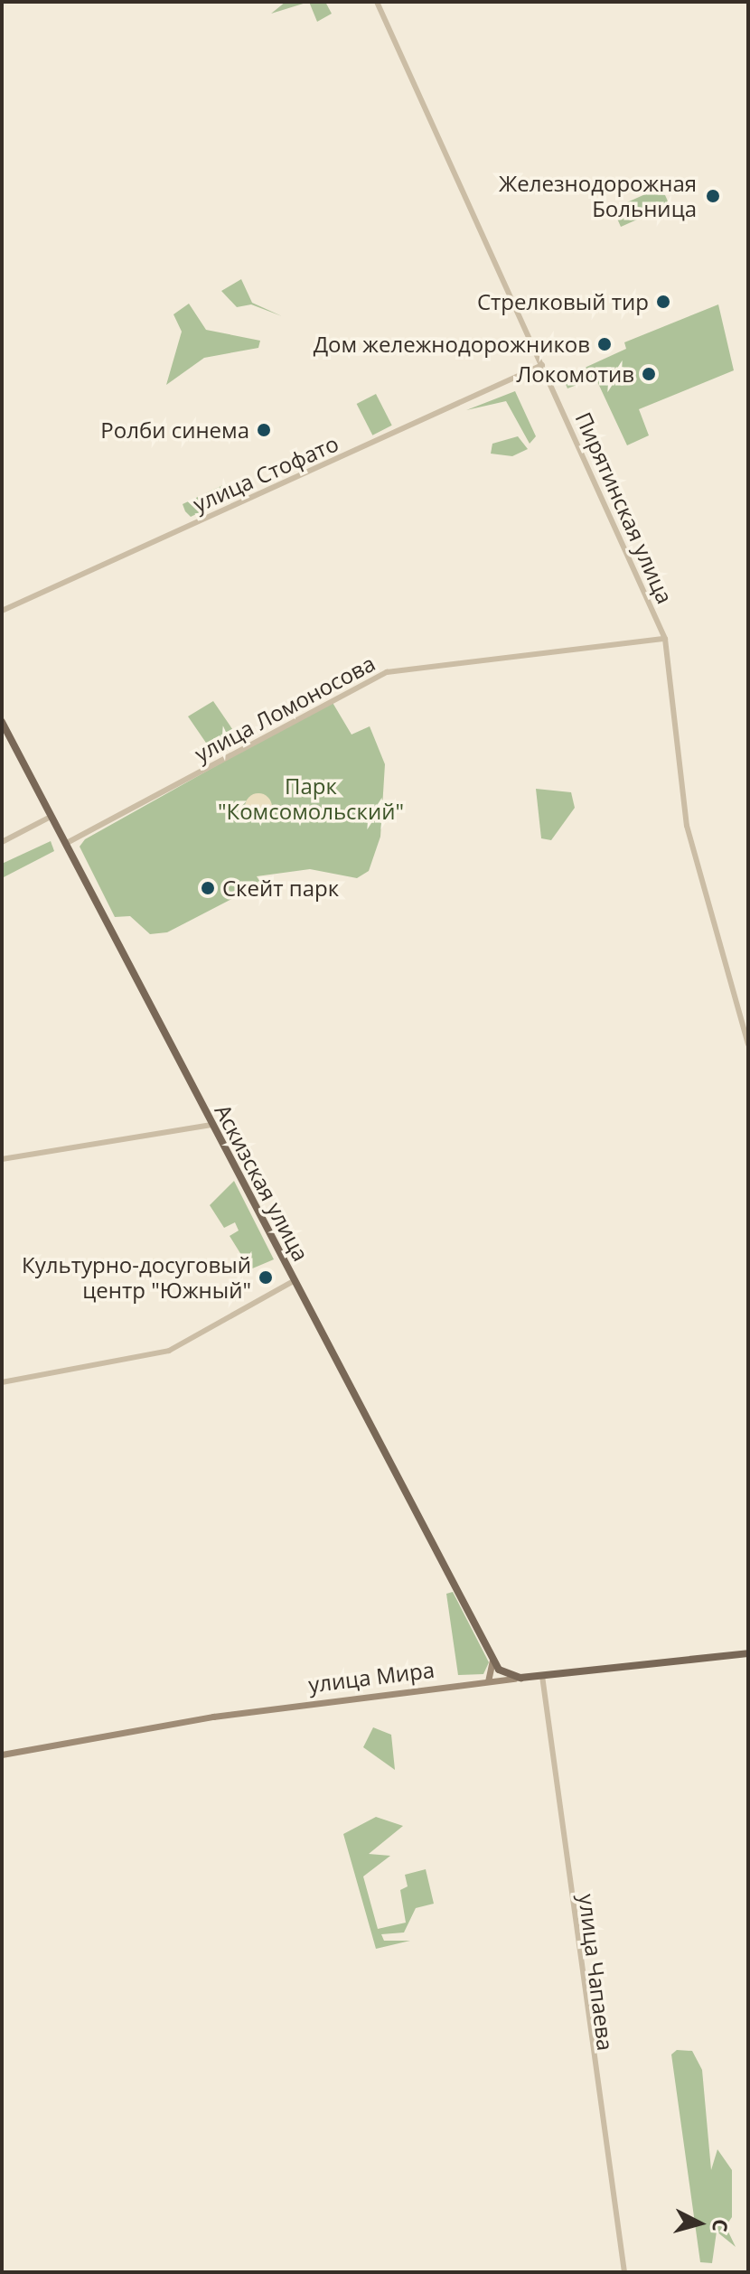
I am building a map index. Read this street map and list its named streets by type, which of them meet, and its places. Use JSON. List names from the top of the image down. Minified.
{"streets":{"main road":["Аскизская улица","улица Мира"],"street":["улица Стофато","Пирятинская улица","улица Ломоносова","улица Чапаева"]},"crossings":[["улица Стофато","Пирятинская улица"],["Пирятинская улица","улица Ломоносова"],["улица Ломоносова","Аскизская улица"],["улица Мира","улица Чапаева"]],"parks":["Парк \"Комсомольский\""],"places":["Железнодорожная Больница","Стрелковый тир","Дом жележнодорожников","Локомотив","Ролби синема","Скейт парк","Культурно-досуговый центр \"Южный\""],"north":"right"}
